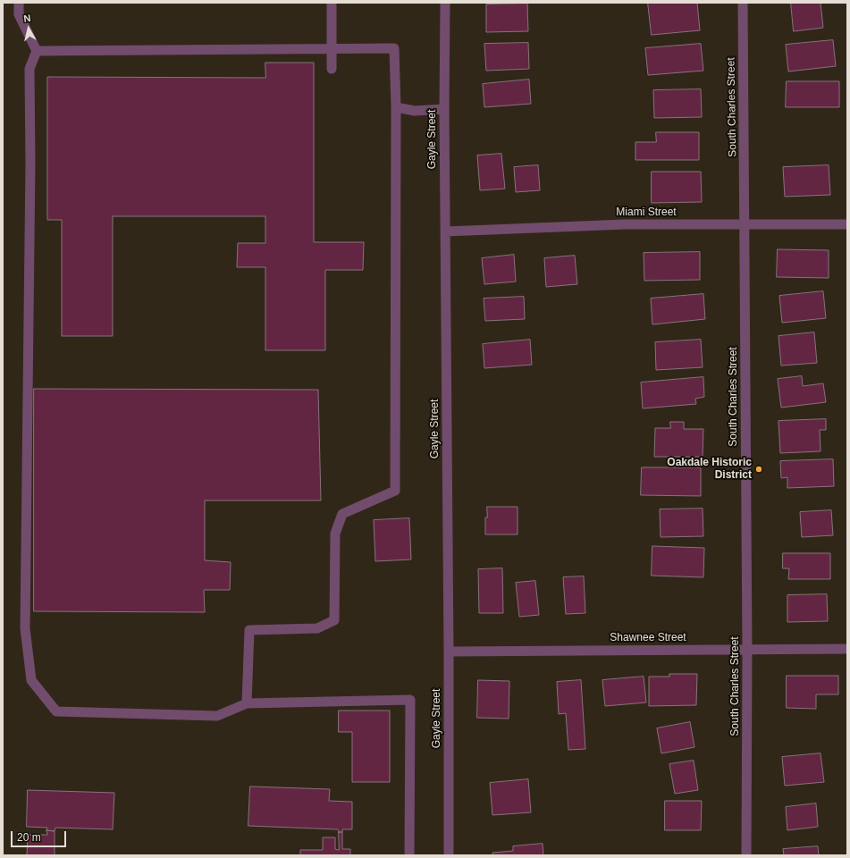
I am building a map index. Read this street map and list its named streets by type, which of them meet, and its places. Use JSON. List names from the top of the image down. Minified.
{"streets":{"street":["South Charles Street","Gayle Street","Miami Street","Shawnee Street"]},"crossings":[["South Charles Street","Miami Street"],["South Charles Street","Shawnee Street"],["Gayle Street","Miami Street"],["Gayle Street","Shawnee Street"]],"places":["Oakdale Historic District"],"scale_bar":"20 m","north":"top"}
